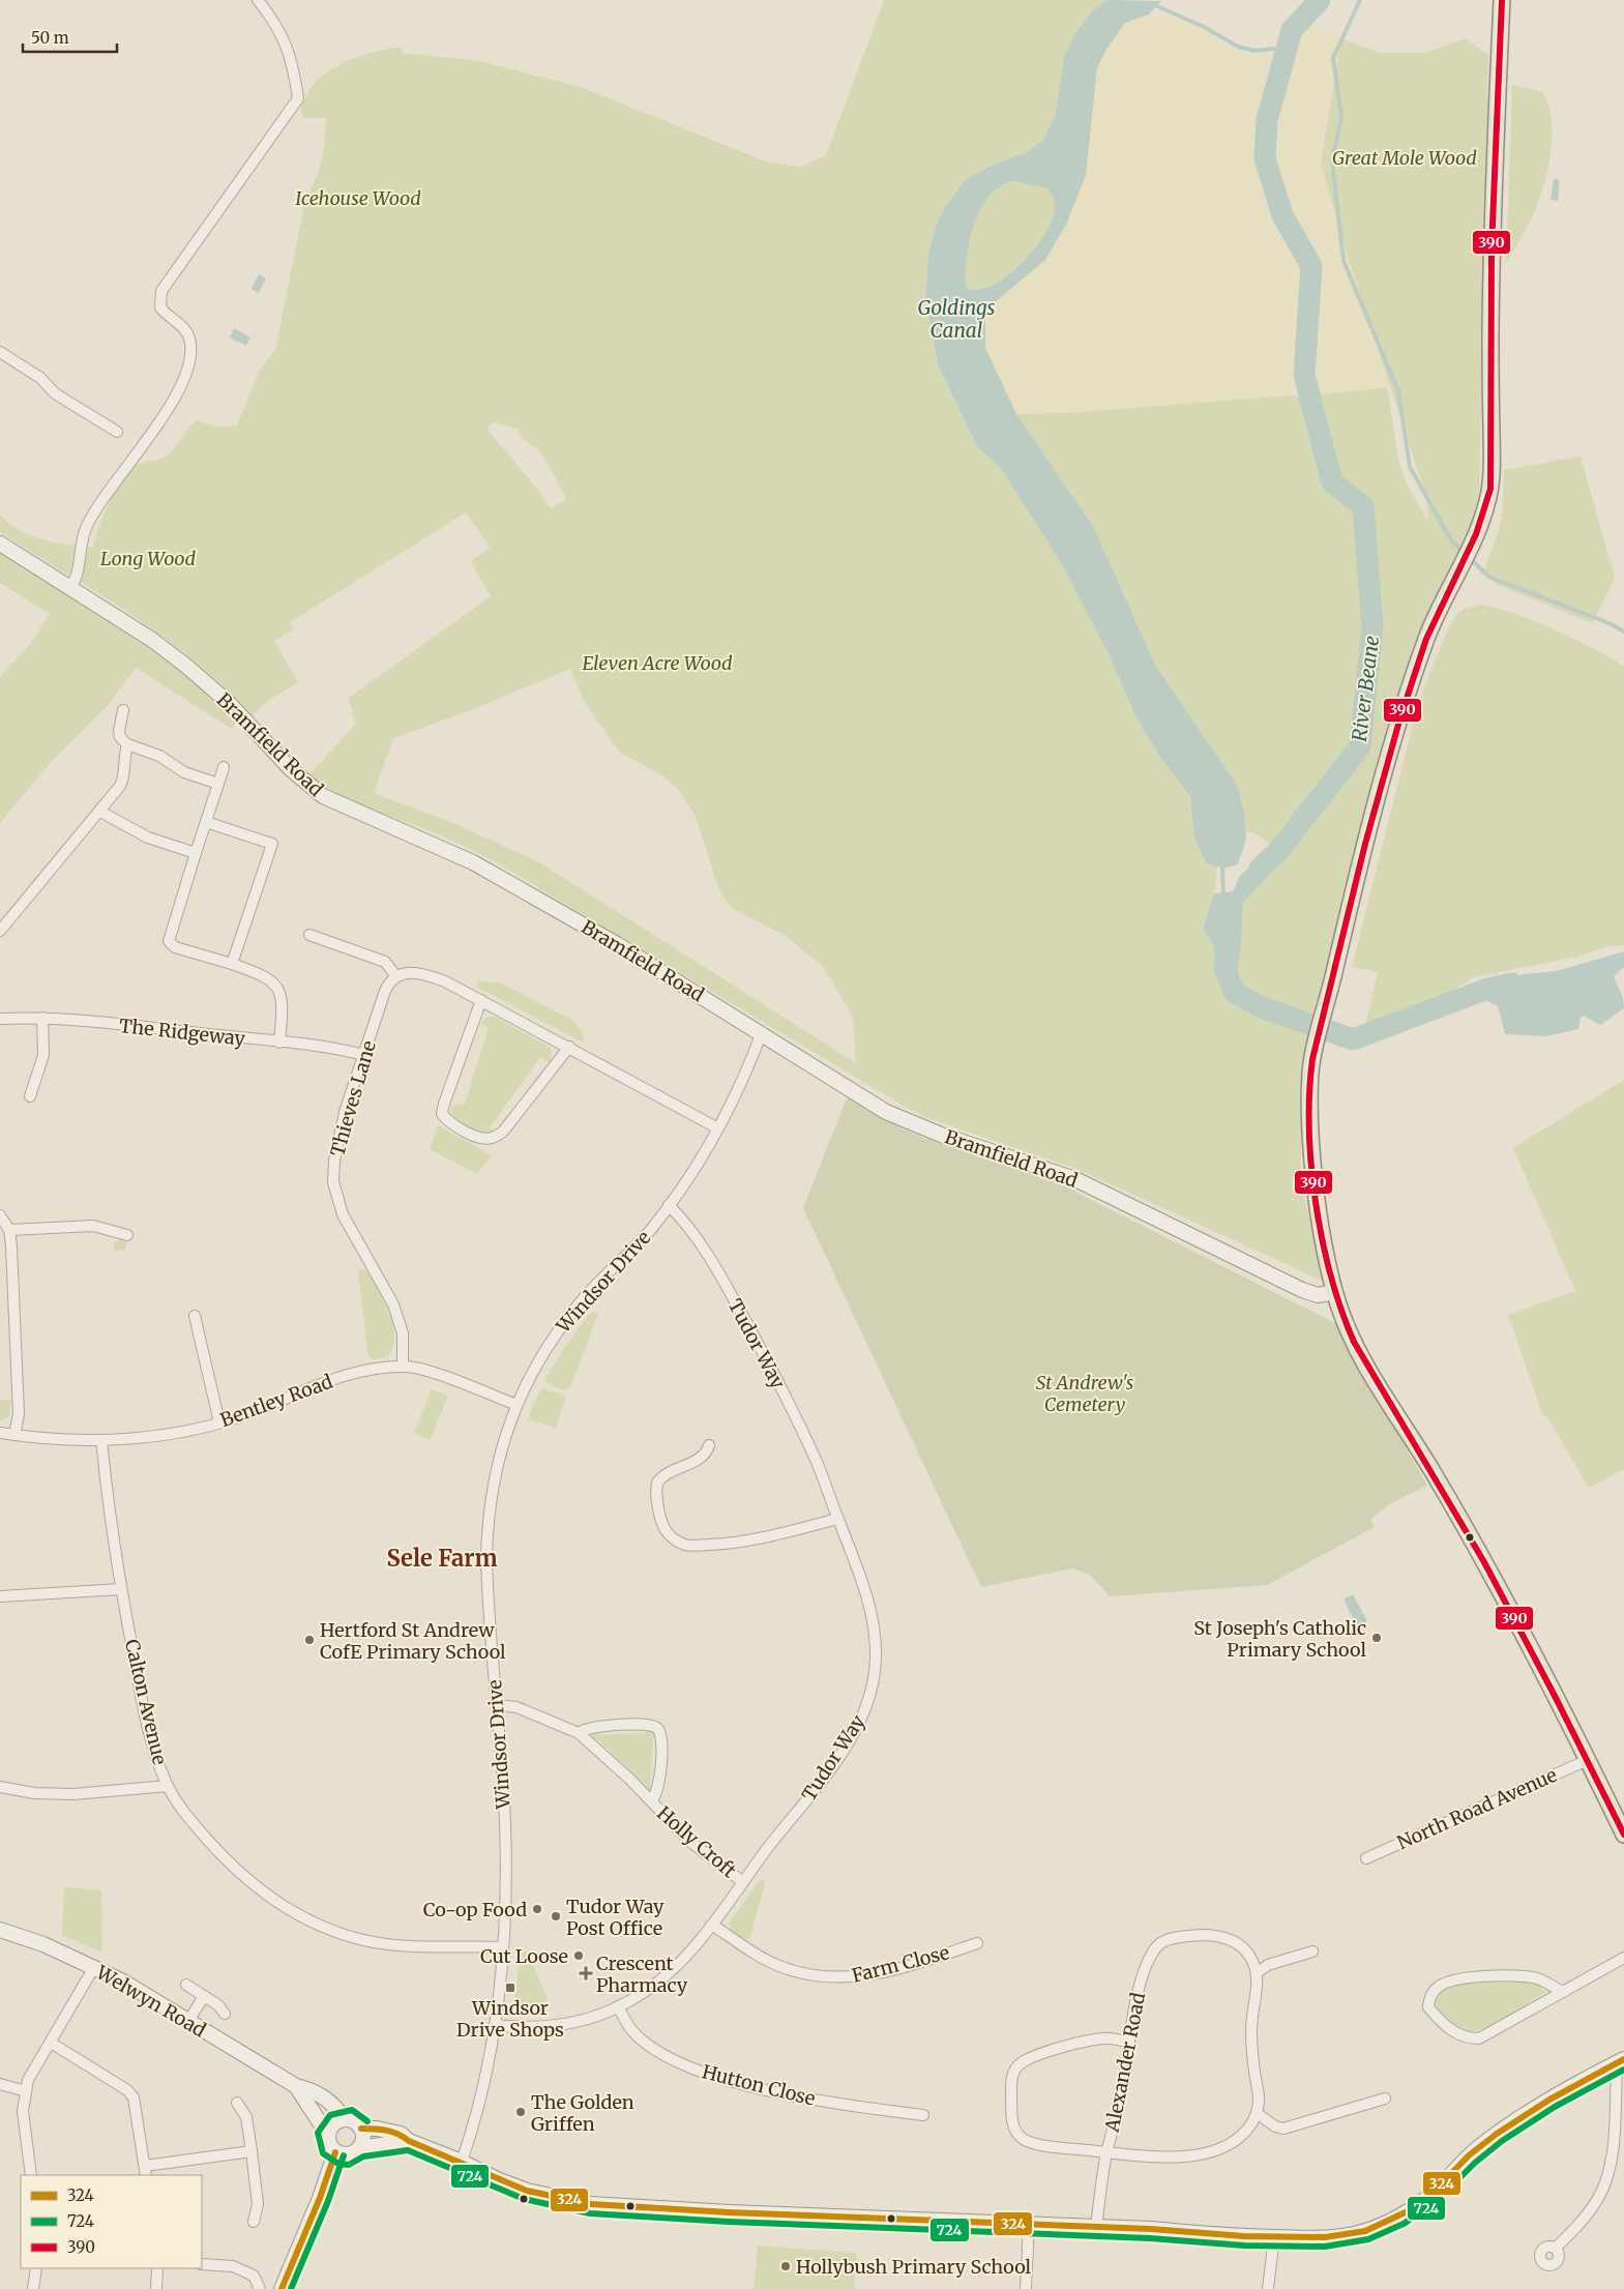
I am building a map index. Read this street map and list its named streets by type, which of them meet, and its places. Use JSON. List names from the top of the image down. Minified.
{"streets":{"main road":["Bramfield Road","Welwyn Road"],"street":["The Ridgeway","Thieves Lane","Windsor Drive","Tudor Way","Bentley Road","Calton Avenue","North Road Avenue","Holly Croft","Farm Close","Alexander Road","Hutton Close"]},"crossings":[["Bramfield Road","Windsor Drive"],["The Ridgeway","Thieves Lane"],["Thieves Lane","Bentley Road"],["Windsor Drive","Tudor Way"],["Windsor Drive","Bentley Road"],["Windsor Drive","Calton Avenue"],["Windsor Drive","Holly Croft"],["Tudor Way","Holly Croft"],["Tudor Way","Farm Close"],["Tudor Way","Hutton Close"],["Bentley Road","Calton Avenue"]],"districts":["Sele Farm"],"water":["Goldings Canal","River Beane"],"parks":["Great Mole Wood","Icehouse Wood","Long Wood","Eleven Acre Wood","St Andrew's Cemetery"],"places":{"other":["St Joseph's Catholic Primary School","Hertford St Andrew CofE Primary School","Co-op Food","Tudor Way Post Office","Cut Loose","The Golden Griffen","Hollybush Primary School"],"health":["Crescent Pharmacy"],"transit":["Windsor Drive Shops"]},"lines":["transit line 390","transit line 324","transit line 724"],"legend":["324","724","390"],"scale_bar":"50 m"}
